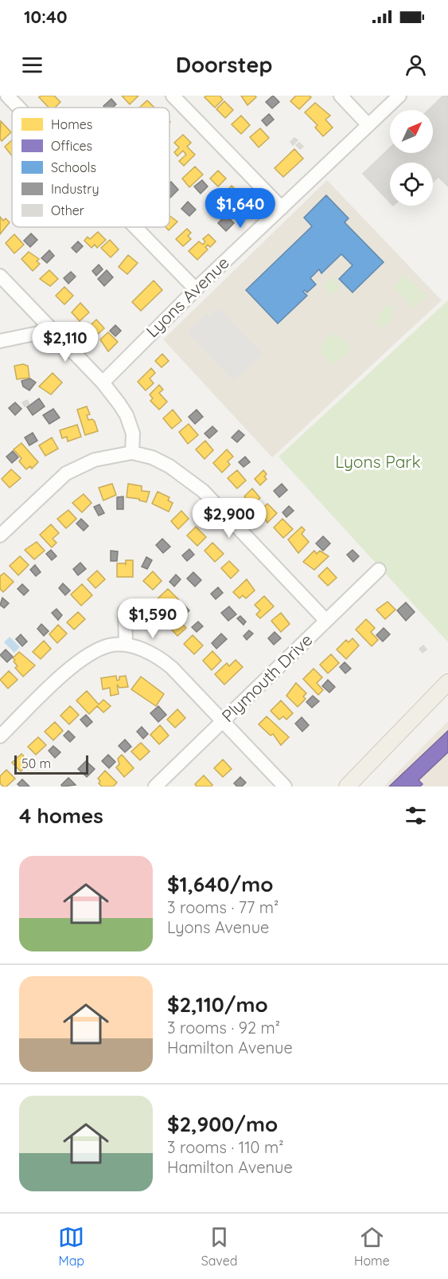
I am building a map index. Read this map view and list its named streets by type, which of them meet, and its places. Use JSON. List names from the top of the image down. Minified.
{"streets":{"street":["Lyons Avenue","Plymouth Drive"]},"parks":["Lyons Park"],"legend":["Homes","Offices","Schools","Industry","Other"],"scale_bar":"50 m","north":"top right","page":{"status":"10:40","header":"Doorstep","price":["$1,640","$2,110","$2,900","$1,590"],"scale":"50 m","heading":"4 homes","list":[{"name":"$1,640/mo","note":"3 rooms · 77 m² · Lyons Avenue"},{"name":"$2,110/mo","note":"3 rooms · 92 m² · Hamilton Avenue"},{"name":"$2,900/mo","note":"3 rooms · 110 m² · Hamilton Avenue"}],"tabs":["Map","Saved","Home"]}}
